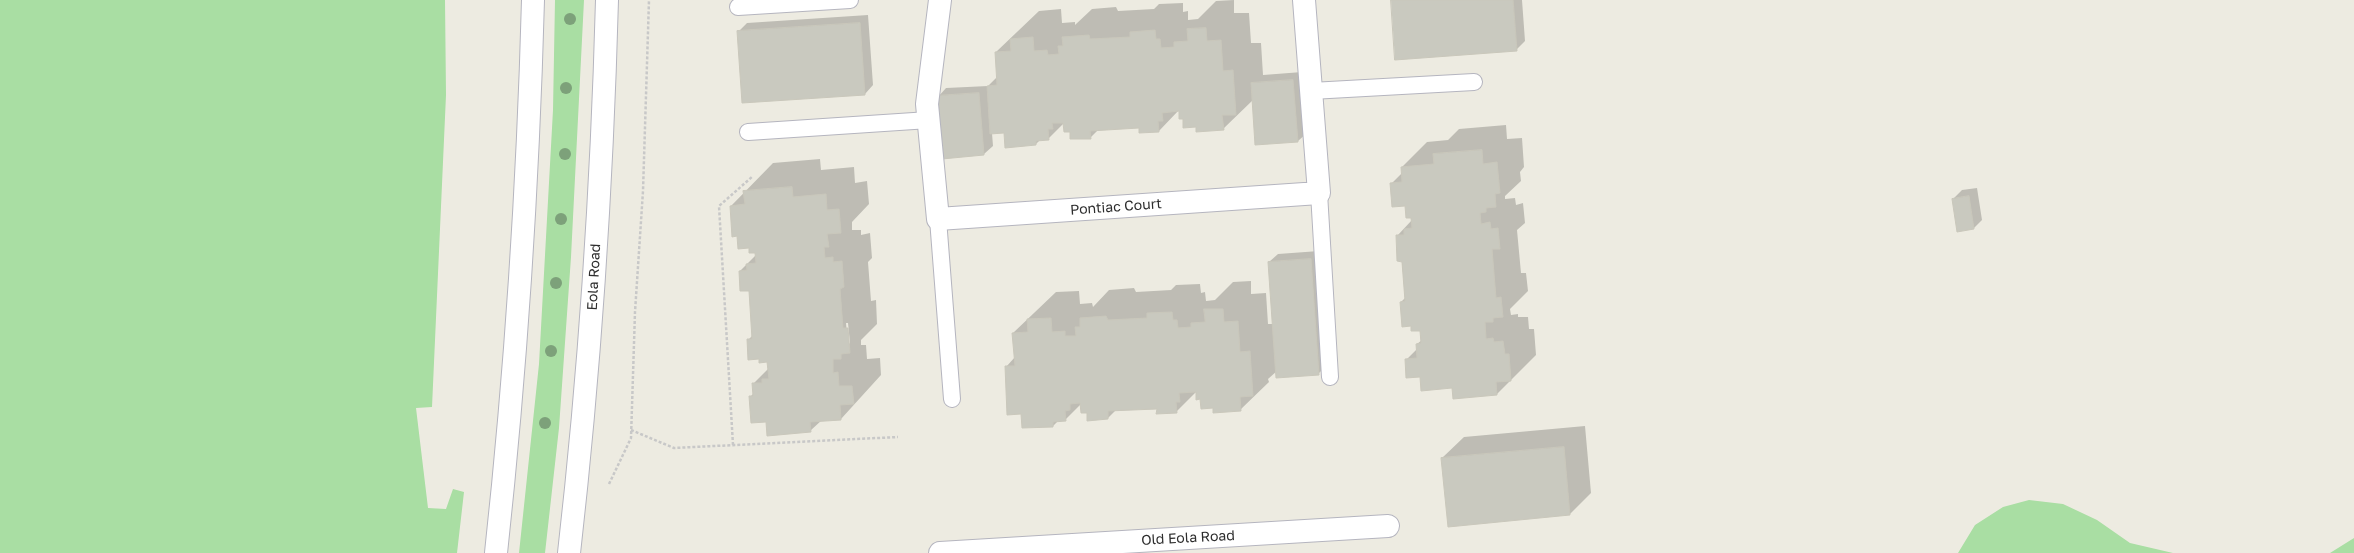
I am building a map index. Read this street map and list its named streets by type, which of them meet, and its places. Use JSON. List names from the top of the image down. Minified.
{"streets":{"street":["Pontiac Court","Eola Road","Old Eola Road"]}}
